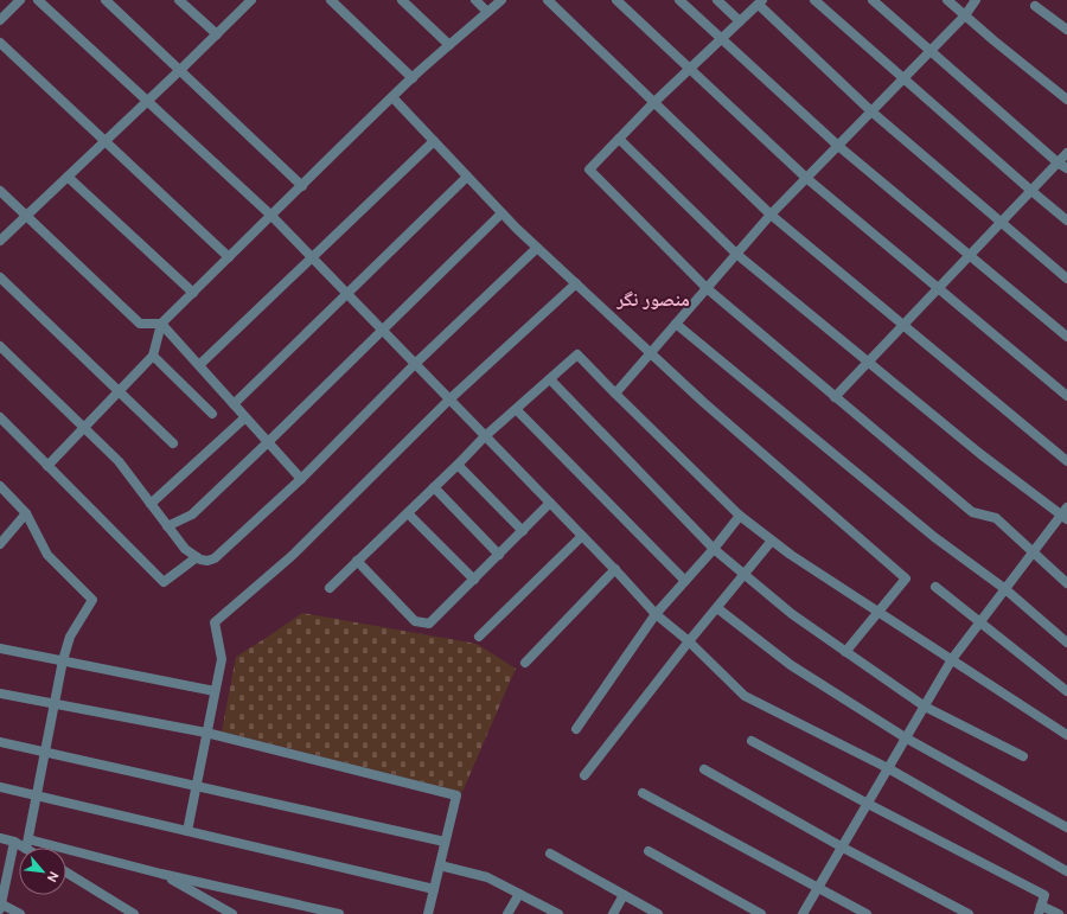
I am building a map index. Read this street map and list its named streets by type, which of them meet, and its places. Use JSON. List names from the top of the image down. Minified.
{"districts":["منصور نگر"],"north":"bottom right"}
